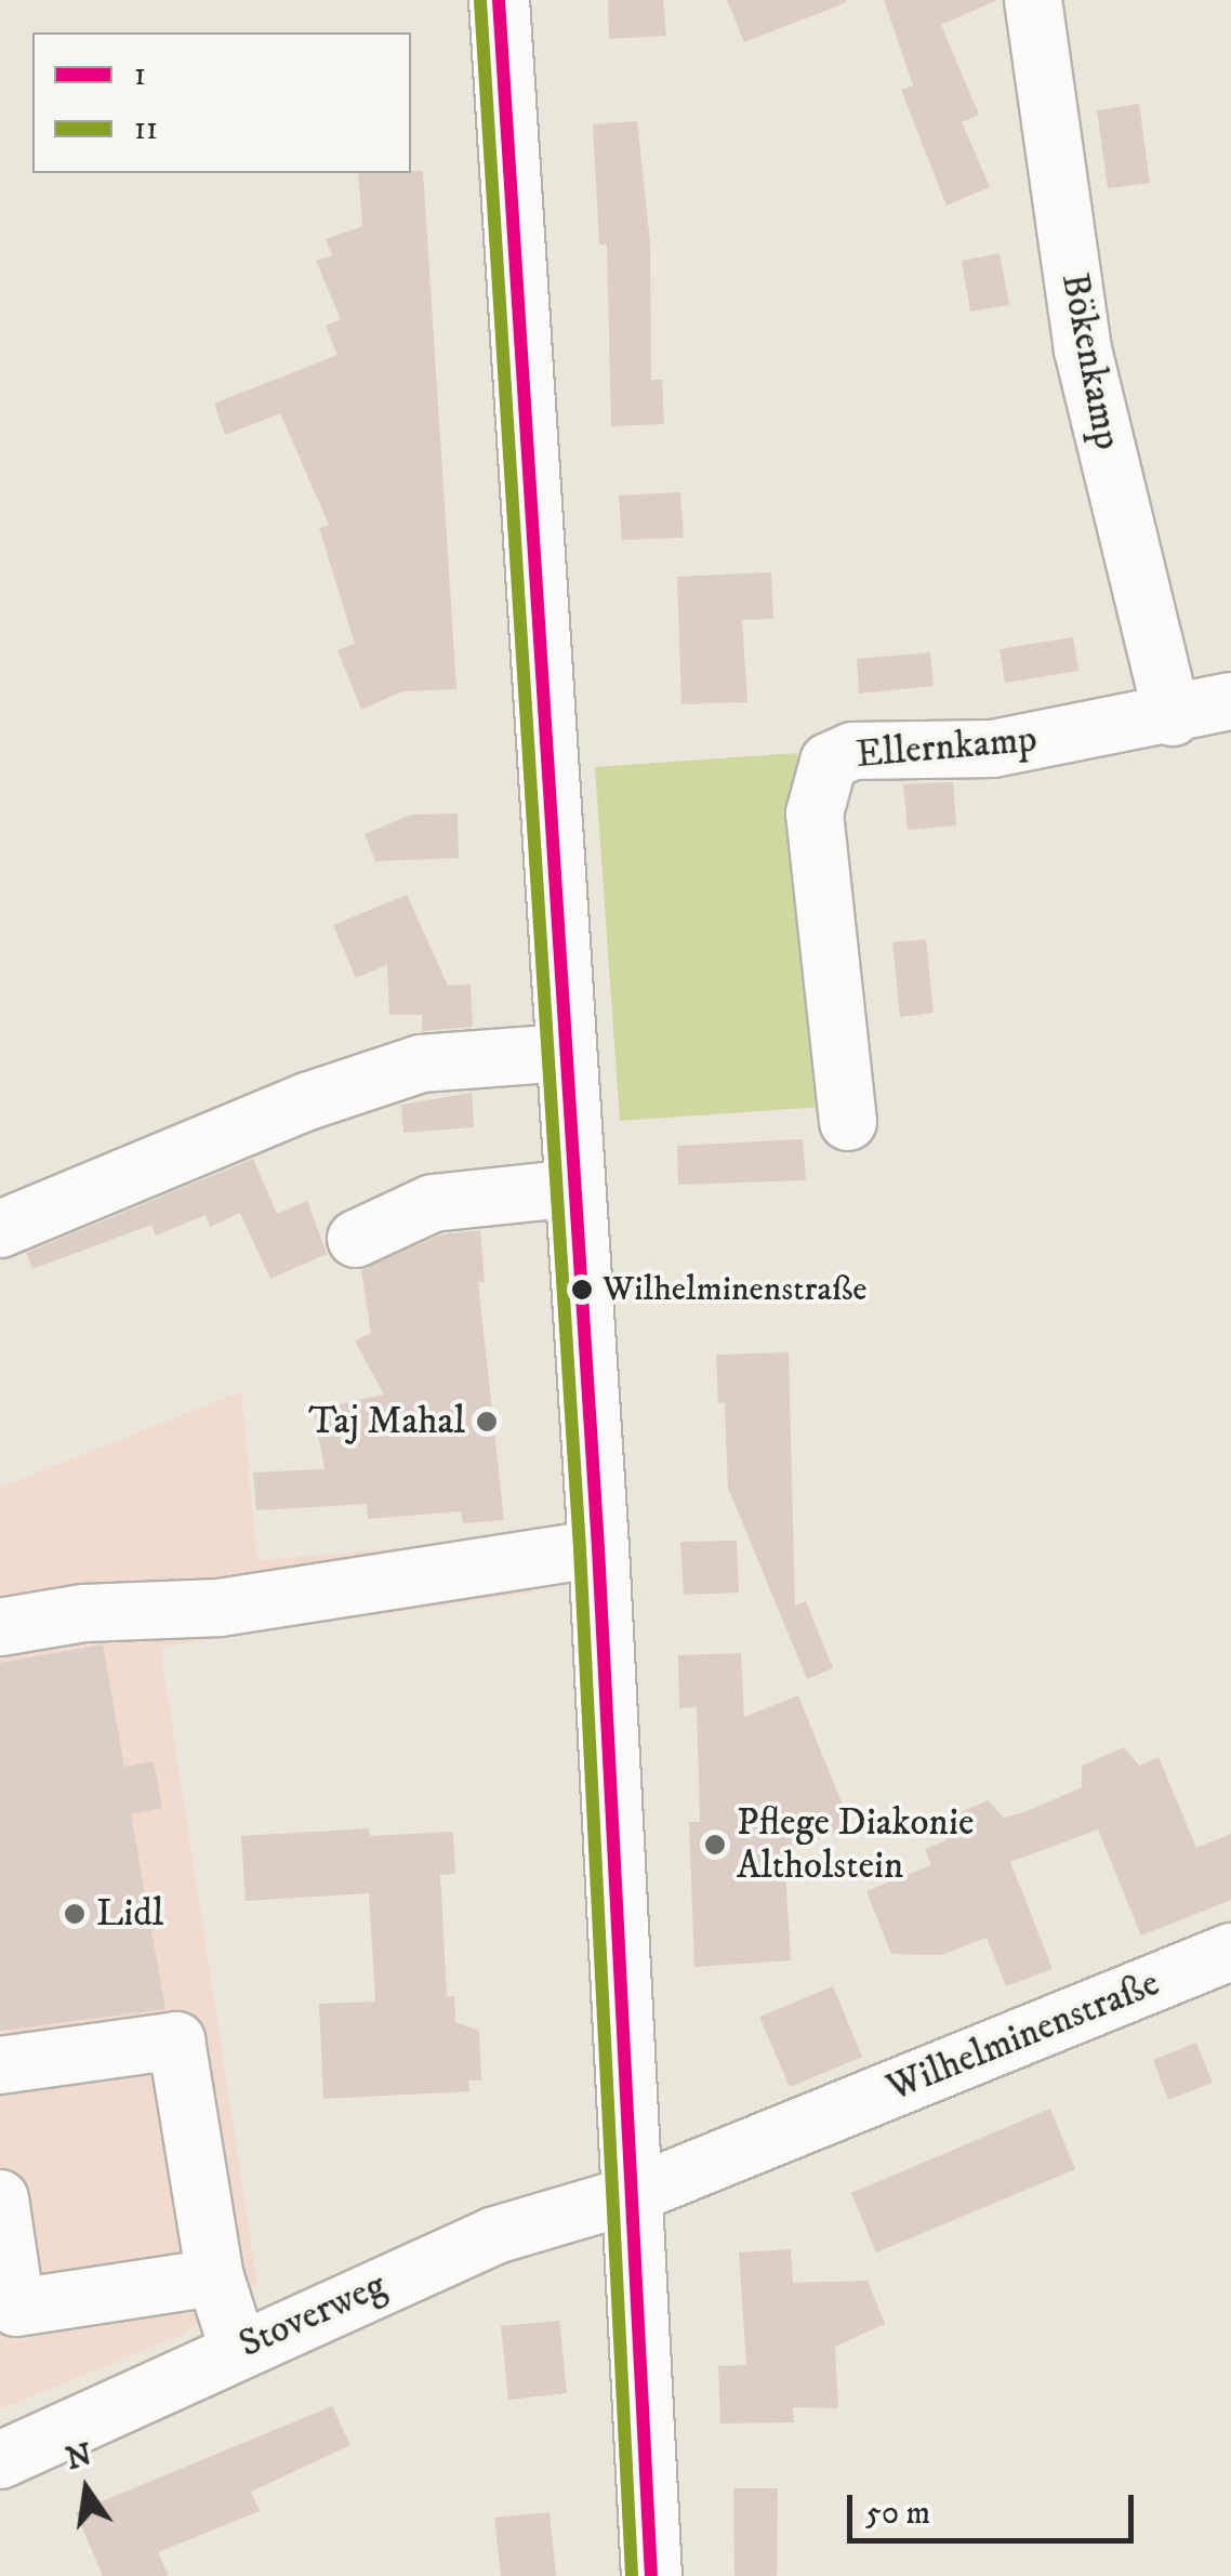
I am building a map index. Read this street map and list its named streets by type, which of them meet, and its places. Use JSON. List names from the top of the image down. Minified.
{"streets":{"street":["Bökenkamp","Ellernkamp","Wilhelminenstraße","Stoverweg"]},"crossings":[["Bökenkamp","Ellernkamp"],["Wilhelminenstraße","Stoverweg"]],"places":["Wilhelminenstraße","Taj Mahal","Pflege Diakonie Altholstein","Lidl"],"lines":["transit line 1","transit line 11"],"legend":["1","11"],"scale_bar":"50 m","north":"top"}
